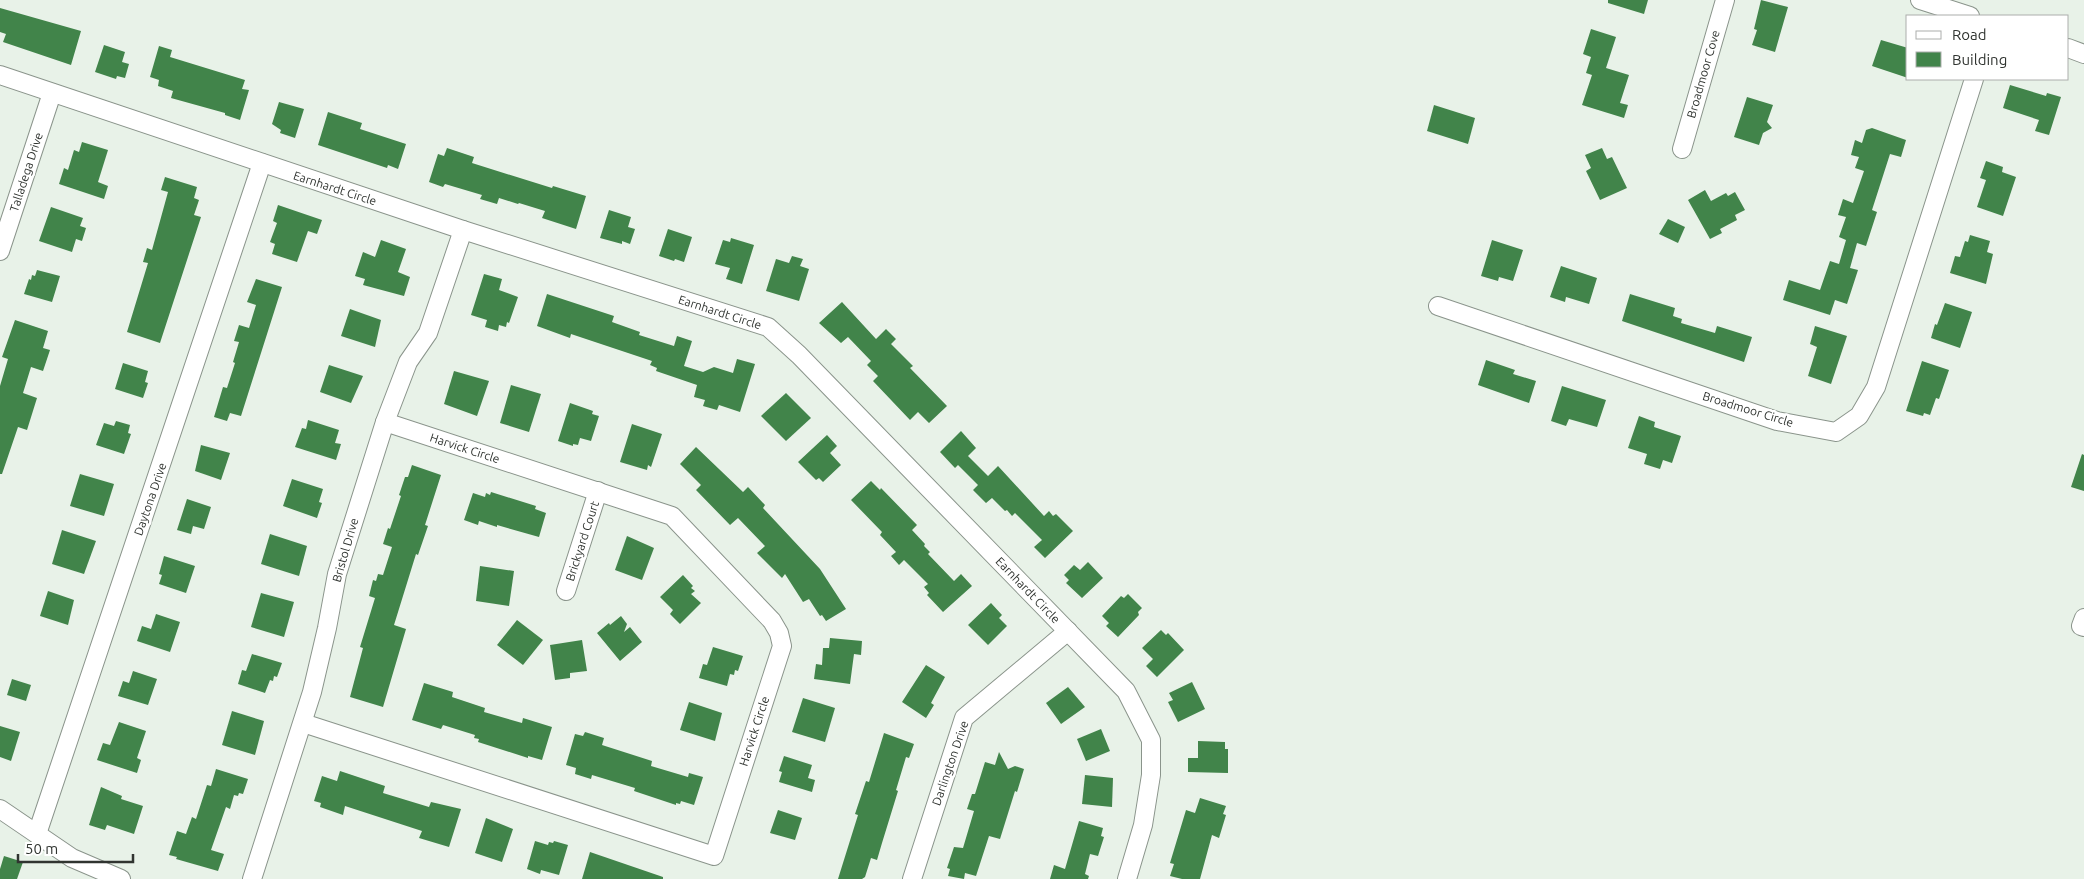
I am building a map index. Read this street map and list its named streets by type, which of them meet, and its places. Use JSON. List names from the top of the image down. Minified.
{"streets":{"street":["Broadmoor Cove","Talladega Drive","Earnhardt Circle","Broadmoor Circle","Harvick Circle","Daytona Drive","Brickyard Court","Bristol Drive","Darlington Drive"]},"crossings":[["Talladega Drive","Earnhardt Circle"],["Earnhardt Circle","Daytona Drive"],["Earnhardt Circle","Bristol Drive"],["Earnhardt Circle","Darlington Drive"],["Harvick Circle","Brickyard Court"],["Harvick Circle","Bristol Drive"]],"legend":["Road","Building"],"scale_bar":"50 m"}
